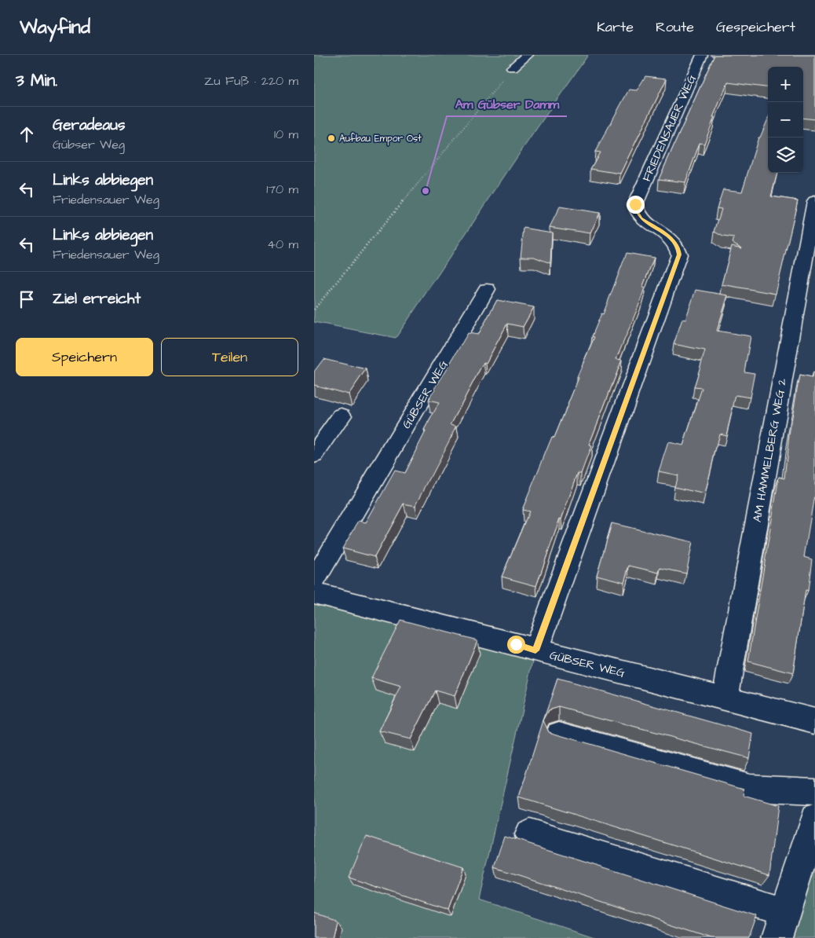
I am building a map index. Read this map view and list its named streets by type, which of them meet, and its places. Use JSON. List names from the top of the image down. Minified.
{"streets":{"street":["FRIEDENSAUER WEG","GÜBSER WEG","AM HAMMELBERG WEG 2"]},"crossings":[["FRIEDENSAUER WEG","GÜBSER WEG"],["GÜBSER WEG","AM HAMMELBERG WEG 2"]],"places":["Aufbau Empor Ost","Am Gübser Damm"],"page":{"header":"Wayfind","nav":["Karte","Route","Gespeichert"],"heading":["3 Min.","Zu Fuß · 220 m"],"map_buttons":["+","−"],"list":[["Geradeaus","Gübser Weg","10 m"],["Links abbiegen","Friedensauer Weg","170 m"],["Links abbiegen","Friedensauer Weg","40 m"],"Ziel erreicht"],"buttons":["Speichern","Teilen"]}}
